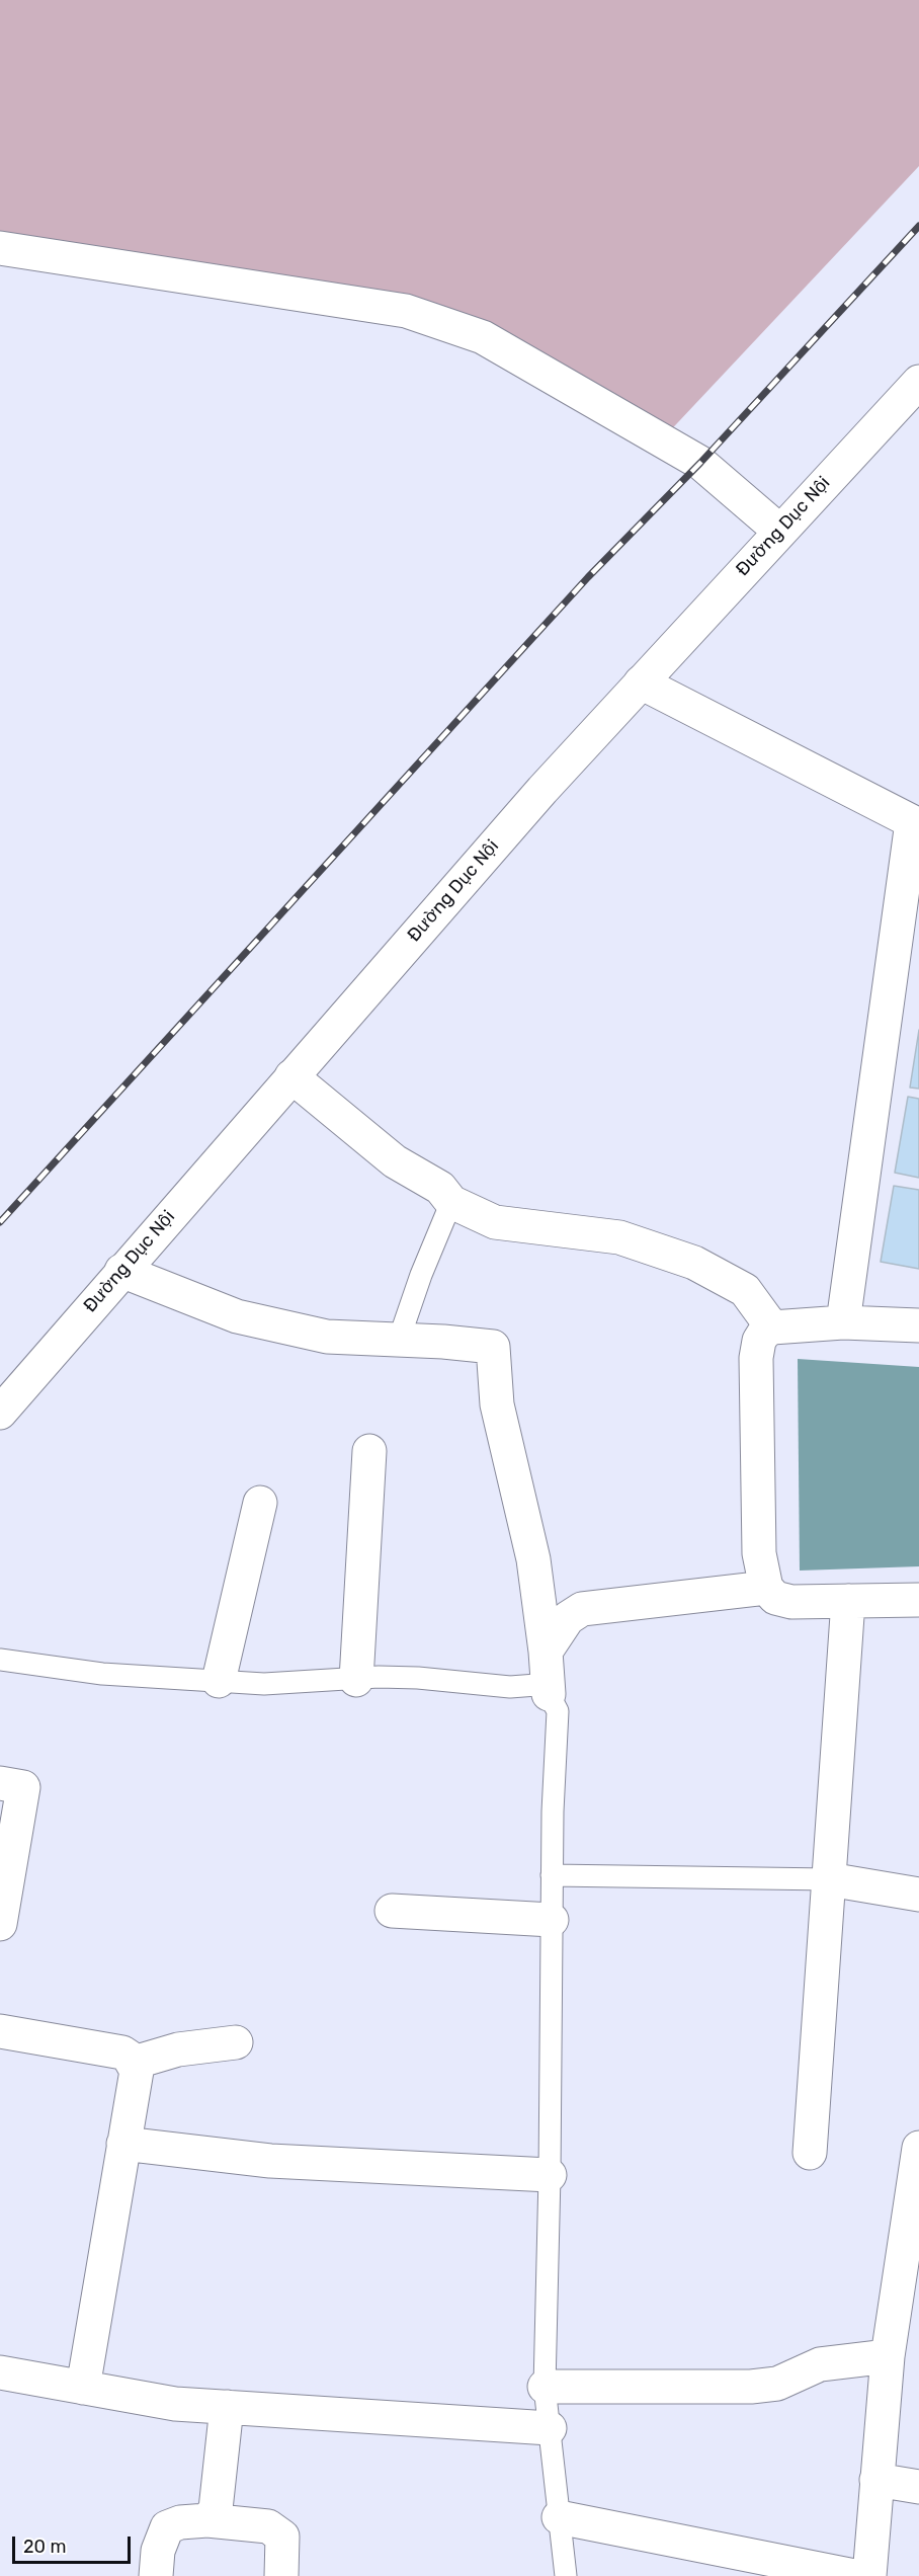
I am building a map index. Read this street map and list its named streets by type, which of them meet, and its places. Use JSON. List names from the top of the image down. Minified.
{"streets":{"street":["Đường Dục Nội"]},"scale_bar":"20 m"}
